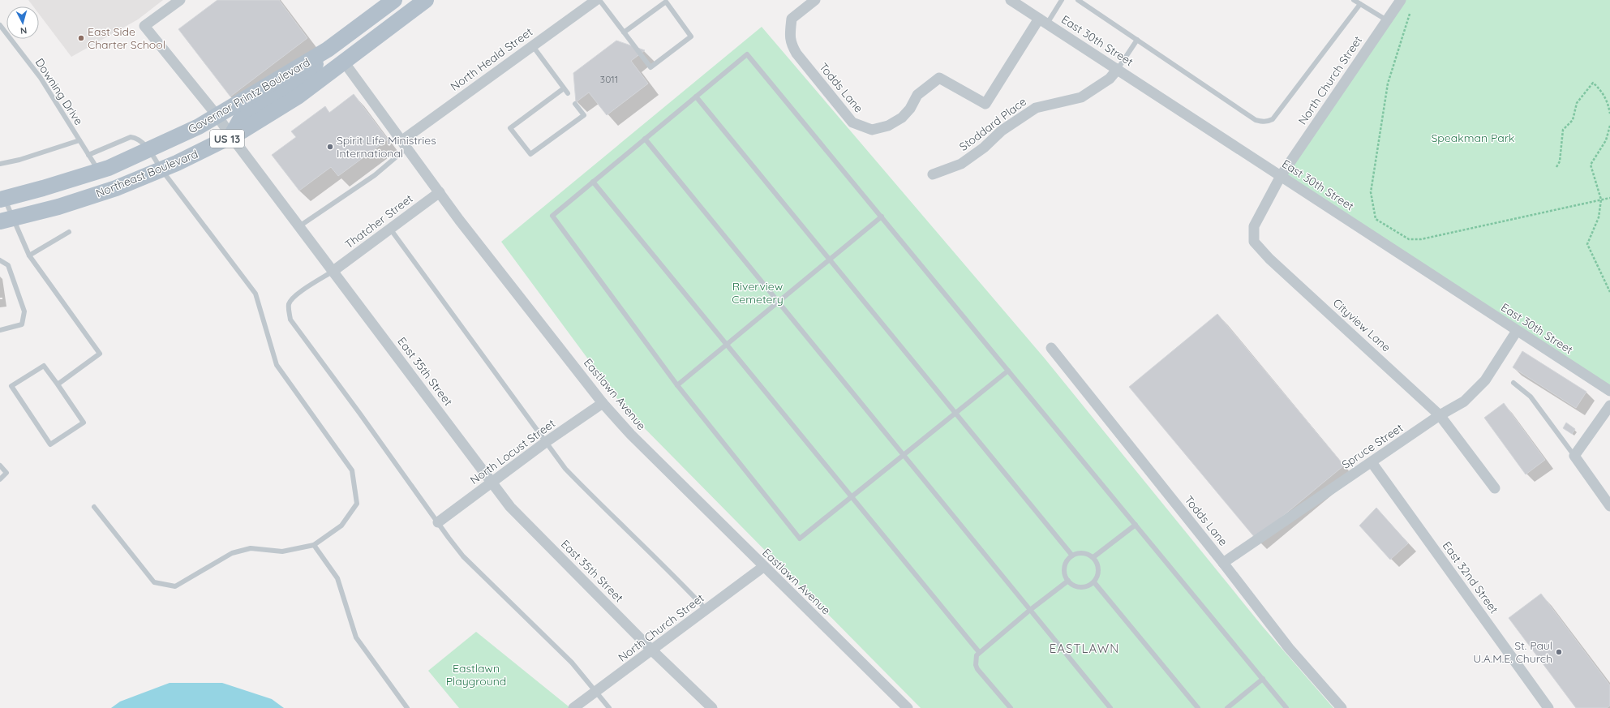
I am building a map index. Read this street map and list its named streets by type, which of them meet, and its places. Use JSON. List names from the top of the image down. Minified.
{"streets":{"main road":["Governor Printz Boulevard","US 13","Northeast Boulevard"],"street":["East 30th Street","North Heald Street","North Church Street","Todds Lane","Stoddard Place","Thatcher Street","Cityview Lane","East 35th Street","Eastlawn Avenue","Spruce Street","North Locust Street","East 32nd Street"],"lane":["Downing Drive"]},"crossings":[["East 30th Street","North Church Street"],["East 30th Street","Todds Lane"],["East 30th Street","Stoddard Place"],["East 30th Street","Cityview Lane"],["East 30th Street","Spruce Street"],["North Heald Street","Eastlawn Avenue"],["North Church Street","Cityview Lane"],["North Church Street","East 35th Street"],["North Church Street","Eastlawn Avenue"],["Todds Lane","Spruce Street"],["Downing Drive","Governor Printz Boulevard"],["Governor Printz Boulevard","East 35th Street"],["Northeast Boulevard","East 35th Street"],["Northeast Boulevard","Eastlawn Avenue"],["Thatcher Street","East 35th Street"],["Thatcher Street","Eastlawn Avenue"],["Cityview Lane","Spruce Street"],["East 35th Street","North Locust Street"],["Eastlawn Avenue","North Locust Street"],["Spruce Street","East 32nd Street"]],"districts":["EASTLAWN"],"parks":["Speakman Park","Riverview Cemetery","Eastlawn Playground"],"places":["East Side Charter School","Spirit Life Ministries International","St. Paul U.A.M.E. Church"],"house_numbers":["3011"],"north":"bottom"}
